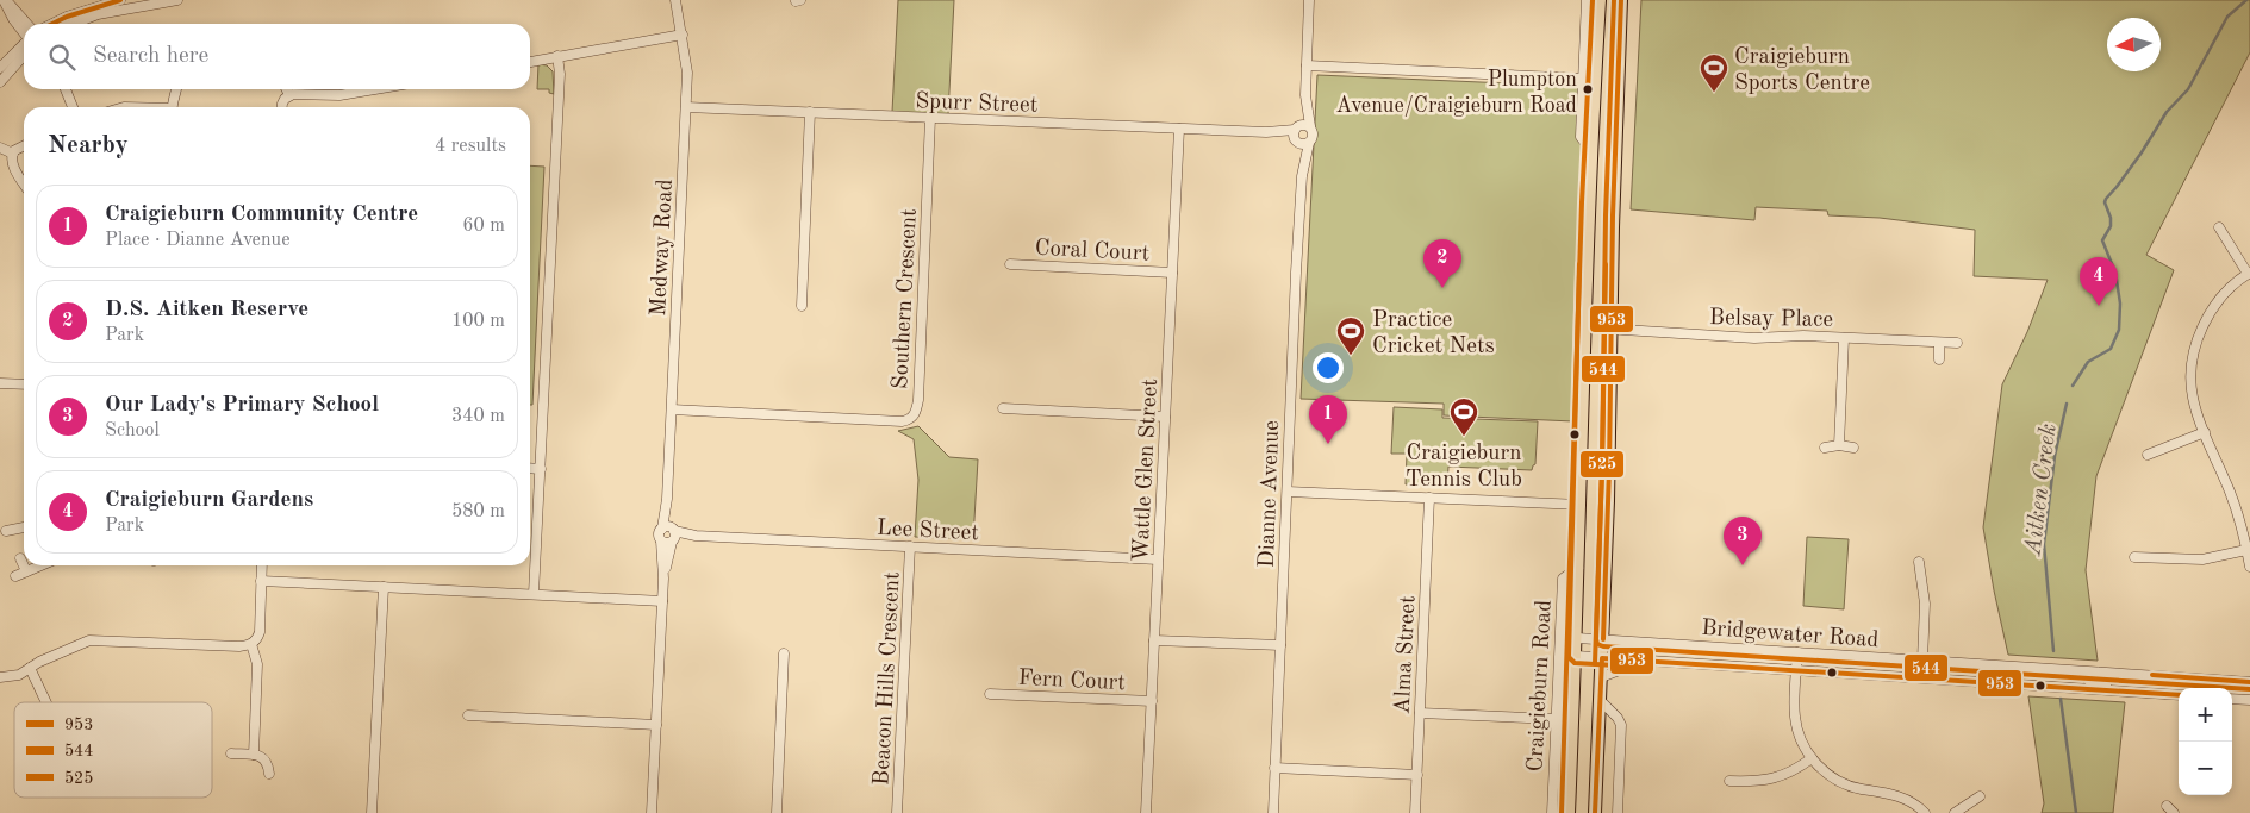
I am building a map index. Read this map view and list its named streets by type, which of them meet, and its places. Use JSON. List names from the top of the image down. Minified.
{"streets":{"main road":["Craigieburn Road"],"street":["Spurr Street","Medway Road","Coral Court","Southern Crescent","Belsay Place","Wattle Glen Street","Dianne Avenue","Lee Street","Bridgewater Road","Alma Street","Beacon Hills Crescent","Fern Court"]},"crossings":[["Spurr Street","Medway Road"],["Spurr Street","Southern Crescent"],["Spurr Street","Wattle Glen Street"],["Spurr Street","Dianne Avenue"],["Medway Road","Southern Crescent"],["Medway Road","Lee Street"],["Coral Court","Wattle Glen Street"],["Belsay Place","Craigieburn Road"],["Wattle Glen Street","Lee Street"],["Wattle Glen Street","Fern Court"],["Lee Street","Beacon Hills Crescent"],["Bridgewater Road","Craigieburn Road"]],"water":["Aitken Creek"],"places":{"other":["Plumpton Avenue/Craigieburn Road"],"sports":["Craigieburn Sports Centre","Practice Cricket Nets","Craigieburn Tennis Club"]},"lines":["transit line 953","transit line 544","transit line 525"],"legend":["953","544","525"],"north":"left","page":{"search":"Search here","heading":["Nearby","4 results"],"list":[{"mark":"1","name":"Craigieburn Community Centre","note":"Place · Dianne Avenue","value":"60 m"},{"mark":"2","name":"D.S. Aitken Reserve","note":"Park","value":"100 m"},{"mark":"3","name":"Our Lady's Primary School","note":"School","value":"340 m"},{"mark":"4","name":"Craigieburn Gardens","note":"Park","value":"580 m"}],"pins":["2","4","1","3"],"map_buttons":["+","−"]}}
